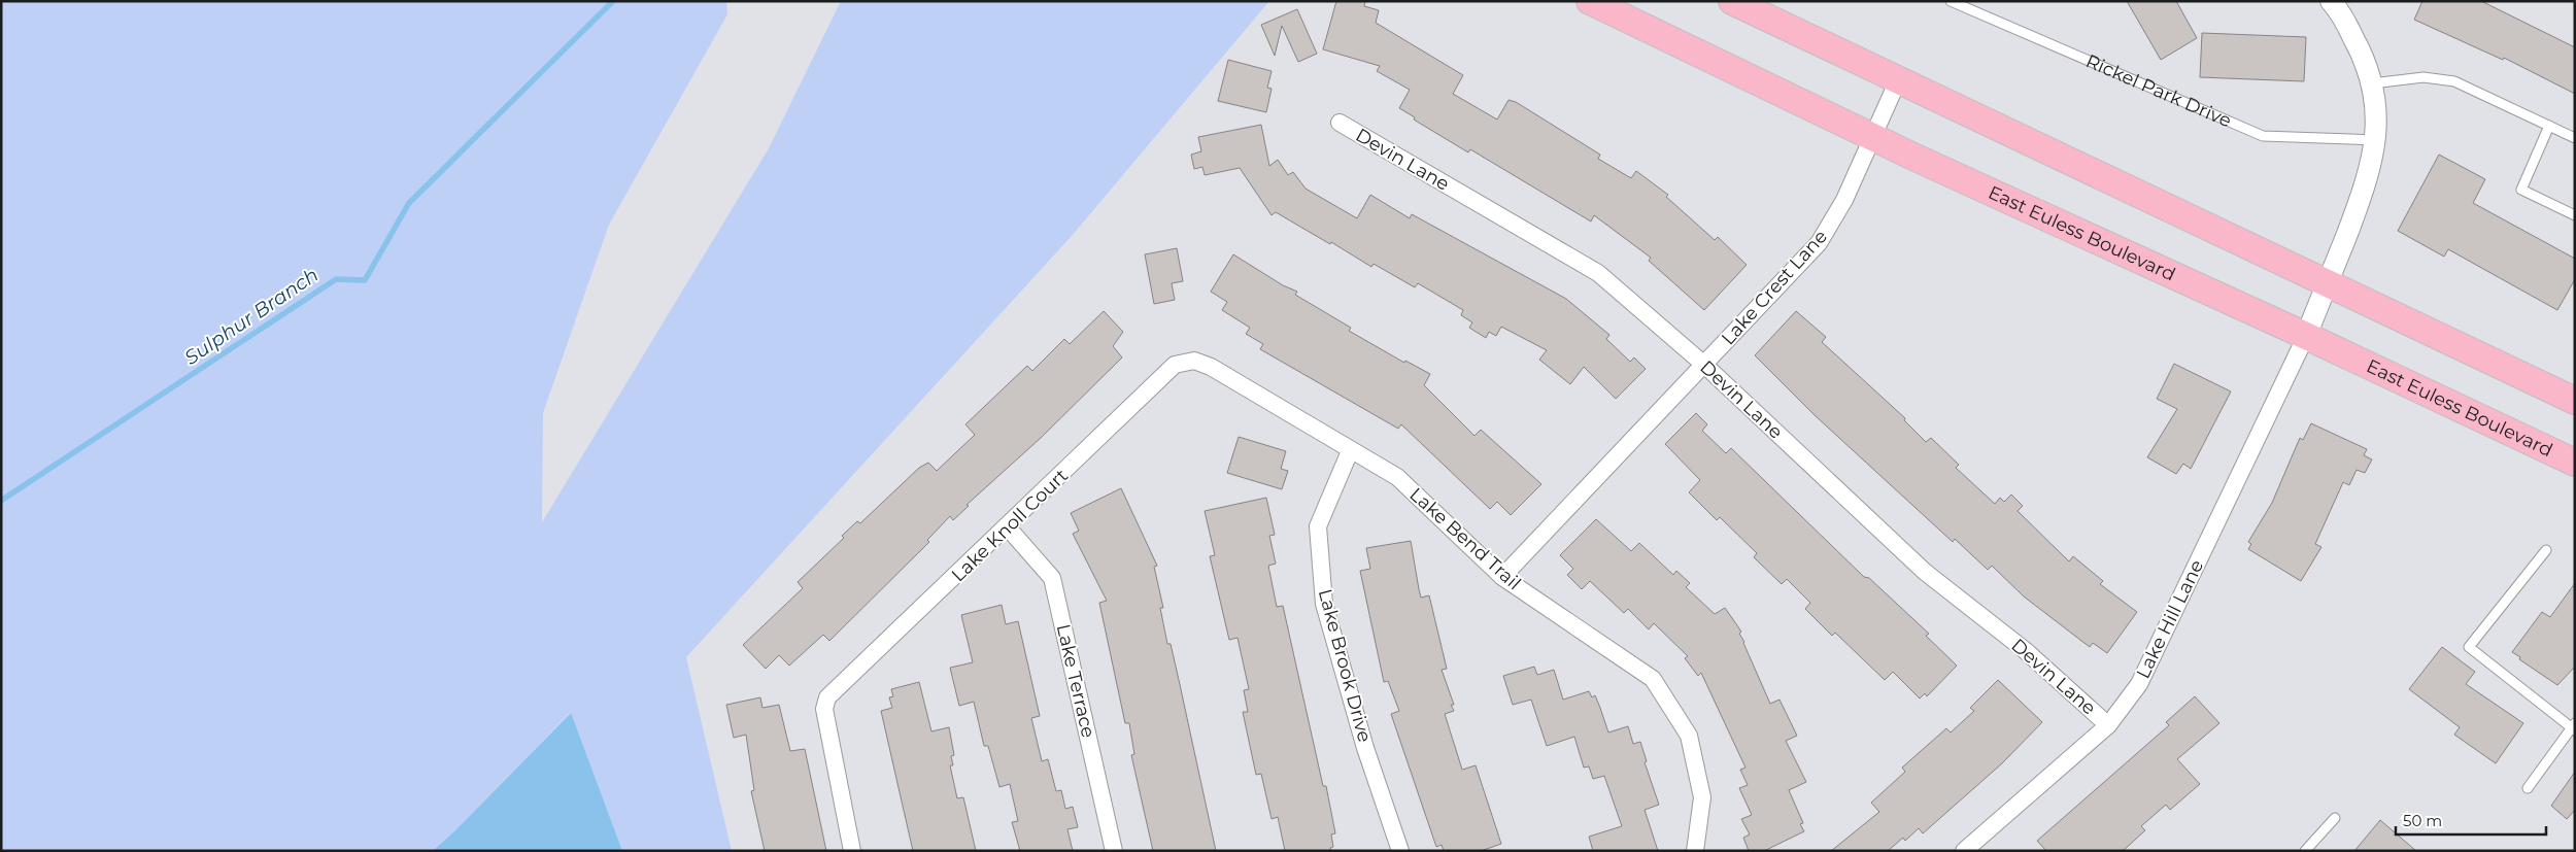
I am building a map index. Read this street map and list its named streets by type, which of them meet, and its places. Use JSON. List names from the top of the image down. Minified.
{"streets":{"main road":["East Euless Boulevard"],"street":["Devin Lane","Lake Crest Lane","Lake Knoll Court","Lake Bend Trail","Lake Hill Lane","Lake Brook Drive","Lake Terrace"],"lane":["Rickel Park Drive"]},"crossings":[["Devin Lane","Lake Crest Lane"],["Devin Lane","Lake Hill Lane"],["East Euless Boulevard","Lake Crest Lane"],["East Euless Boulevard","Lake Hill Lane"],["Lake Crest Lane","Lake Bend Trail"],["Lake Knoll Court","Lake Bend Trail"],["Lake Knoll Court","Lake Terrace"],["Lake Bend Trail","Lake Brook Drive"]],"water":["Sulphur Branch"],"scale_bar":"50 m"}
